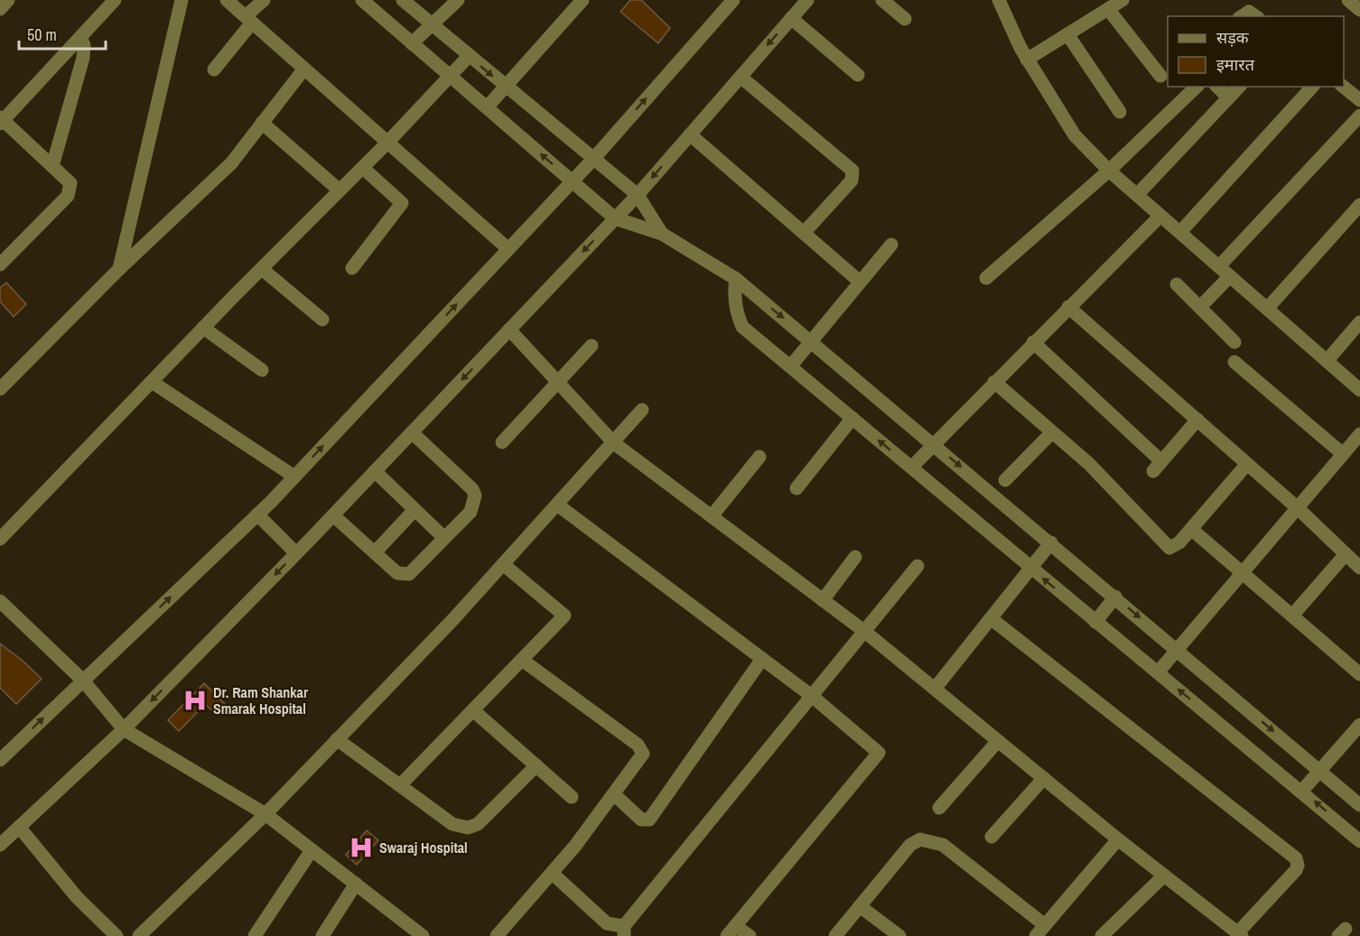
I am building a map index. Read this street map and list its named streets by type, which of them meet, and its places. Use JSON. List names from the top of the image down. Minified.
{"places":{"hospital":["Dr. Ram Shankar Smarak Hospital","Swaraj Hospital"]},"legend":["सड़क","इमारत"],"scale_bar":"50 m"}
